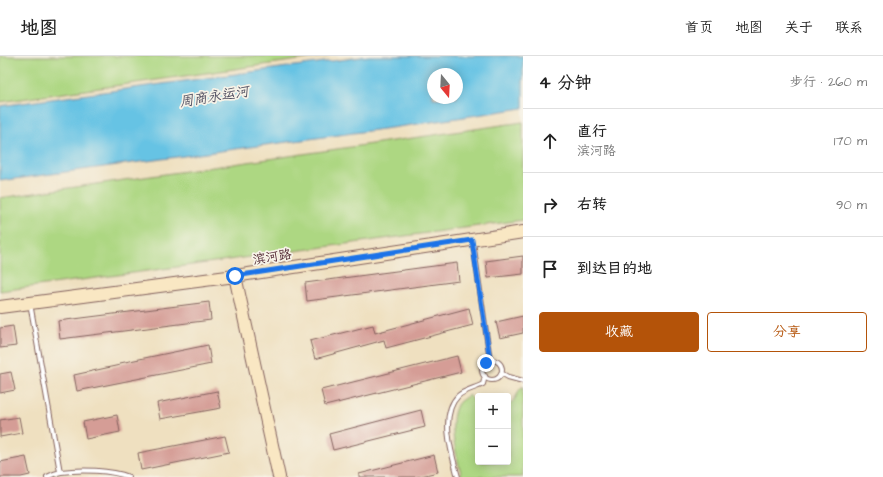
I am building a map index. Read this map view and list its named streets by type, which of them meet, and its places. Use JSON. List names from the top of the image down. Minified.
{"streets":{"street":["滨河路"]},"water":["周商永运河"],"north":"bottom","page":{"header":"地图","nav":["首页","地图","关于","联系"],"heading":["4 分钟","步行 · 260 m"],"list":[["直行","滨河路","170 m"],["右转","90 m"],"到达目的地"],"buttons":["收藏","分享"],"map_buttons":["+","−"]}}
